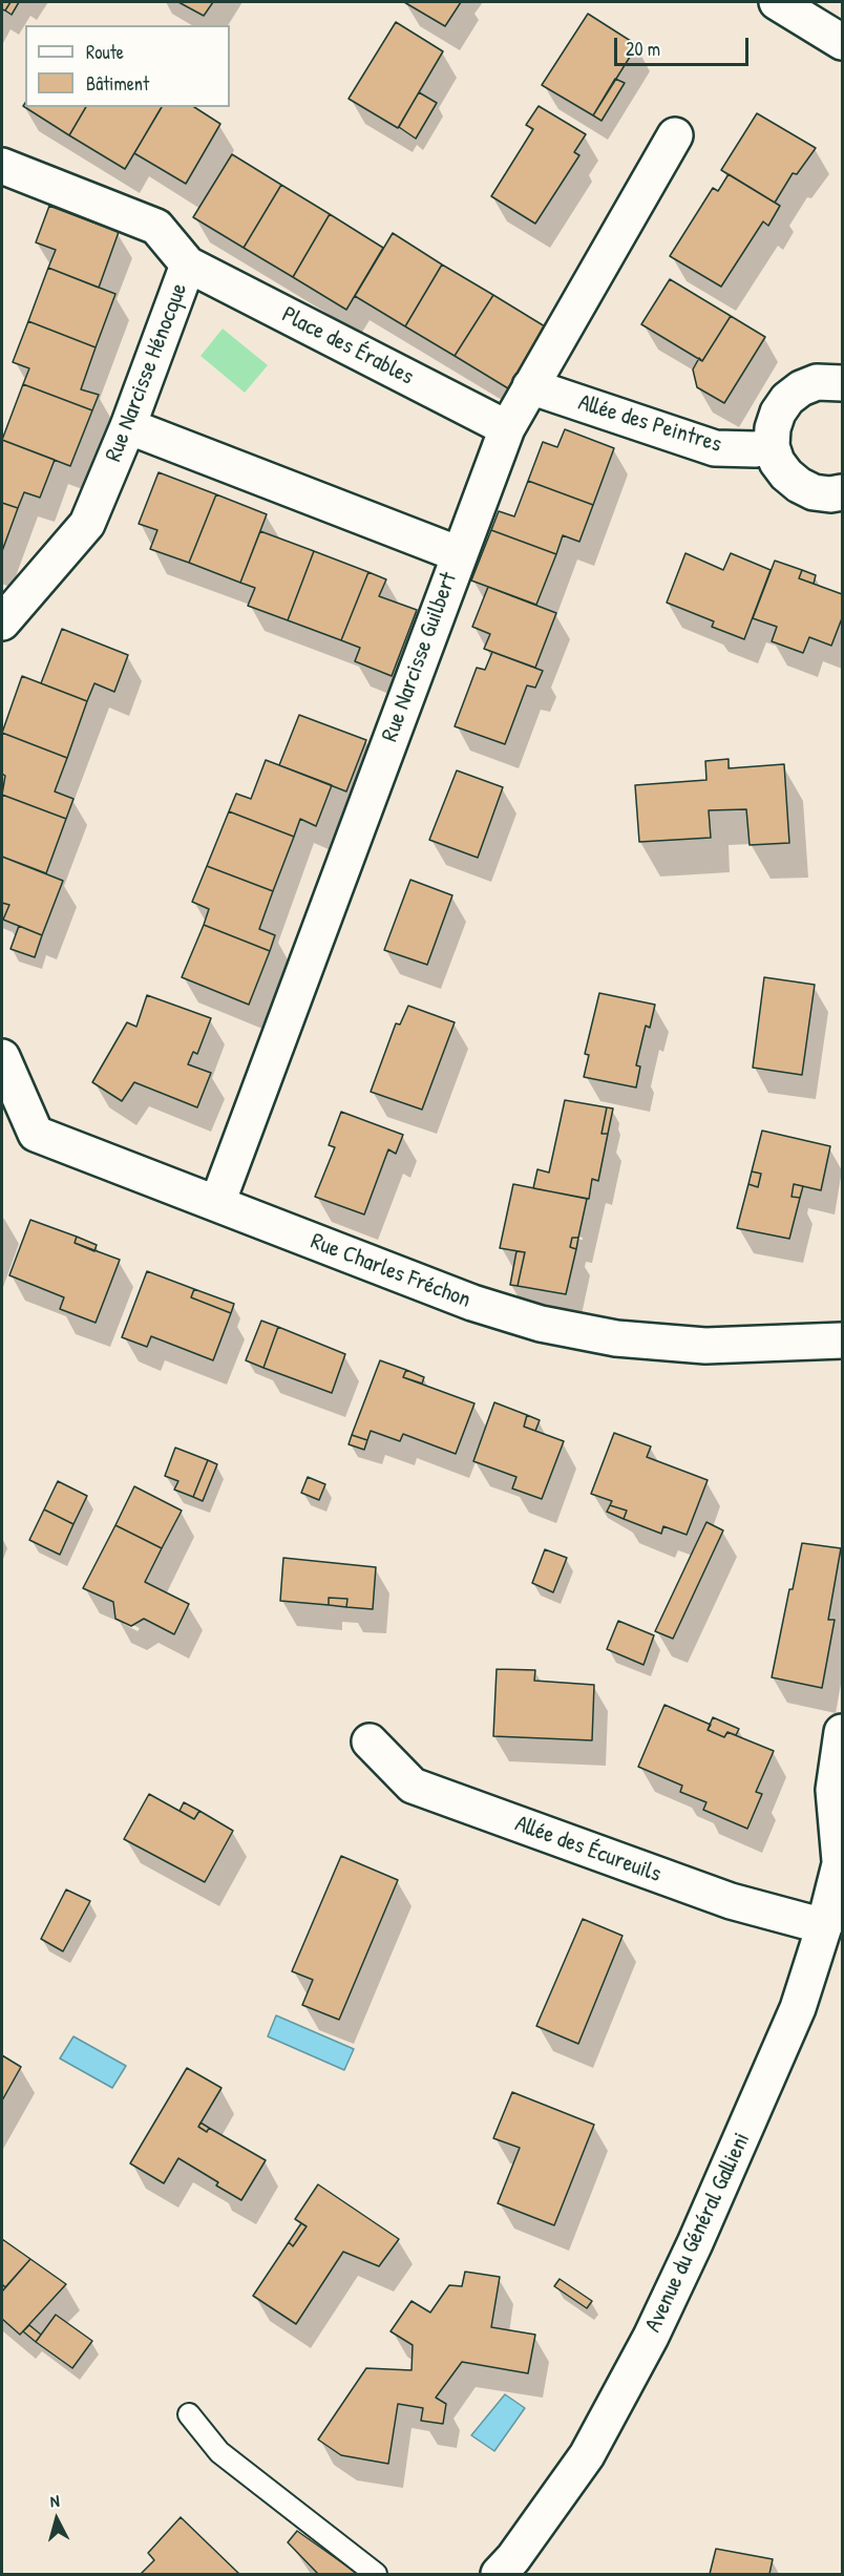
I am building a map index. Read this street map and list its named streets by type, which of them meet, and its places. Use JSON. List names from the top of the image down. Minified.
{"streets":{"street":["Place des Érables","Rue Narcisse Hénocque","Allée des Peintres","Rue Narcisse Guilbert","Rue Charles Fréchon","Allée des Écureuils","Avenue du Général Gallieni"]},"crossings":[["Place des Érables","Rue Narcisse Hénocque"],["Place des Érables","Rue Narcisse Guilbert"],["Allée des Peintres","Rue Narcisse Guilbert"],["Rue Narcisse Guilbert","Rue Charles Fréchon"],["Allée des Écureuils","Avenue du Général Gallieni"]],"legend":["Route","Bâtiment"],"scale_bar":"20 m","north":"top"}
